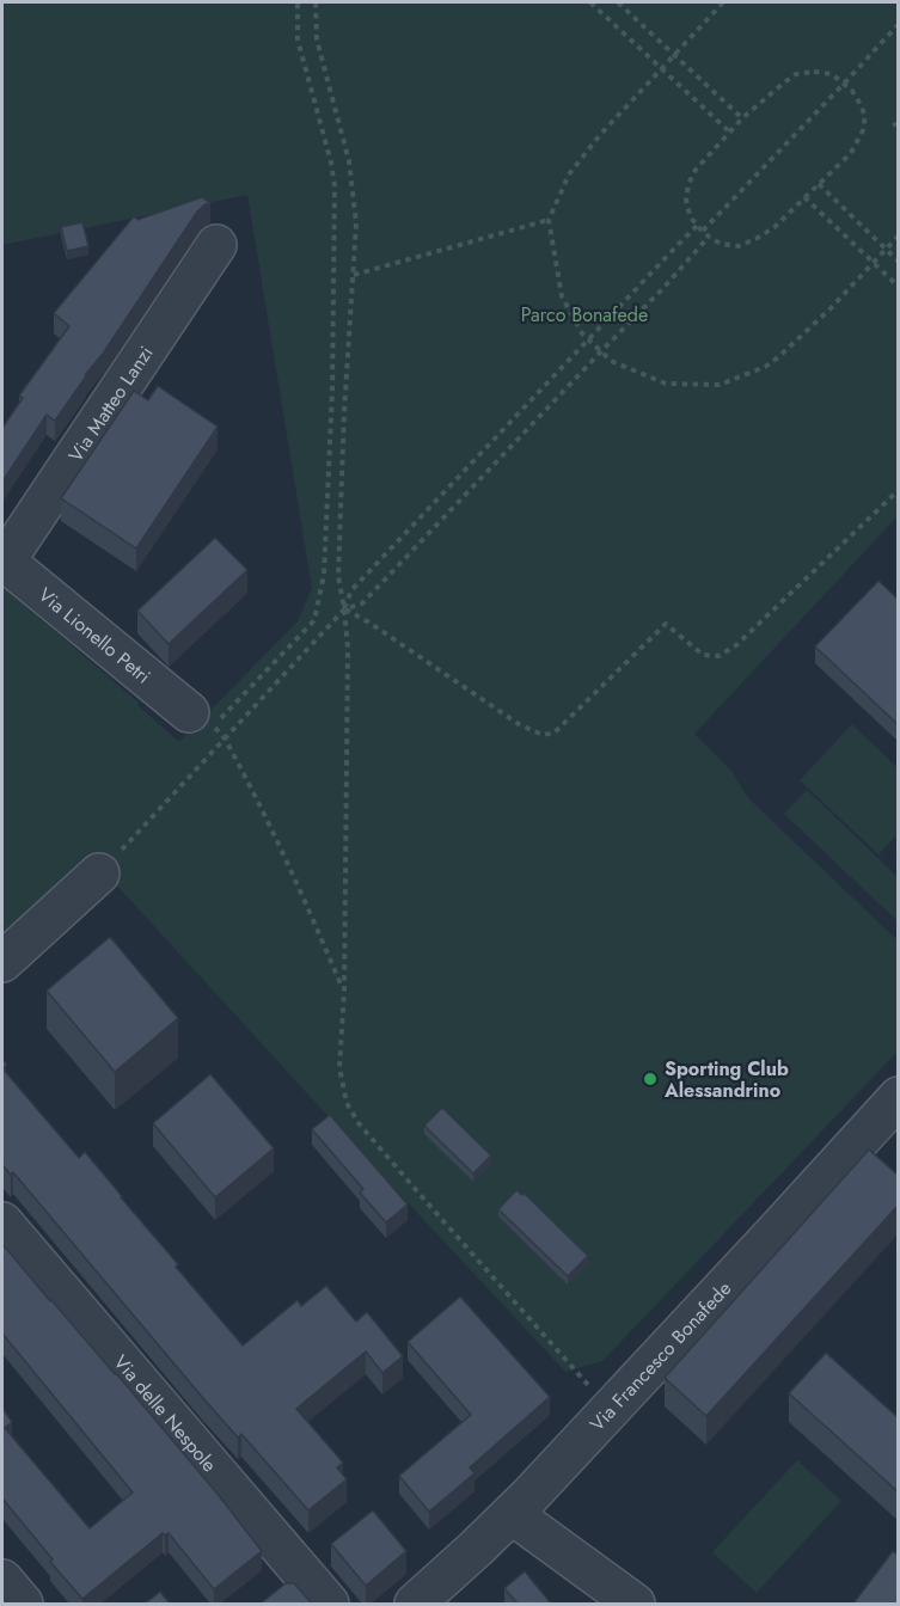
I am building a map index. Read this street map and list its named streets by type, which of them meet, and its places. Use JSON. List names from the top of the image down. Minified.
{"streets":{"street":["Via Matteo Lanzi","Via Lionello Petri","Via Francesco Bonafede","Via delle Nespole"]},"crossings":[["Via Matteo Lanzi","Via Lionello Petri"]],"parks":["Parco Bonafede"],"places":["Sporting Club Alessandrino"]}
